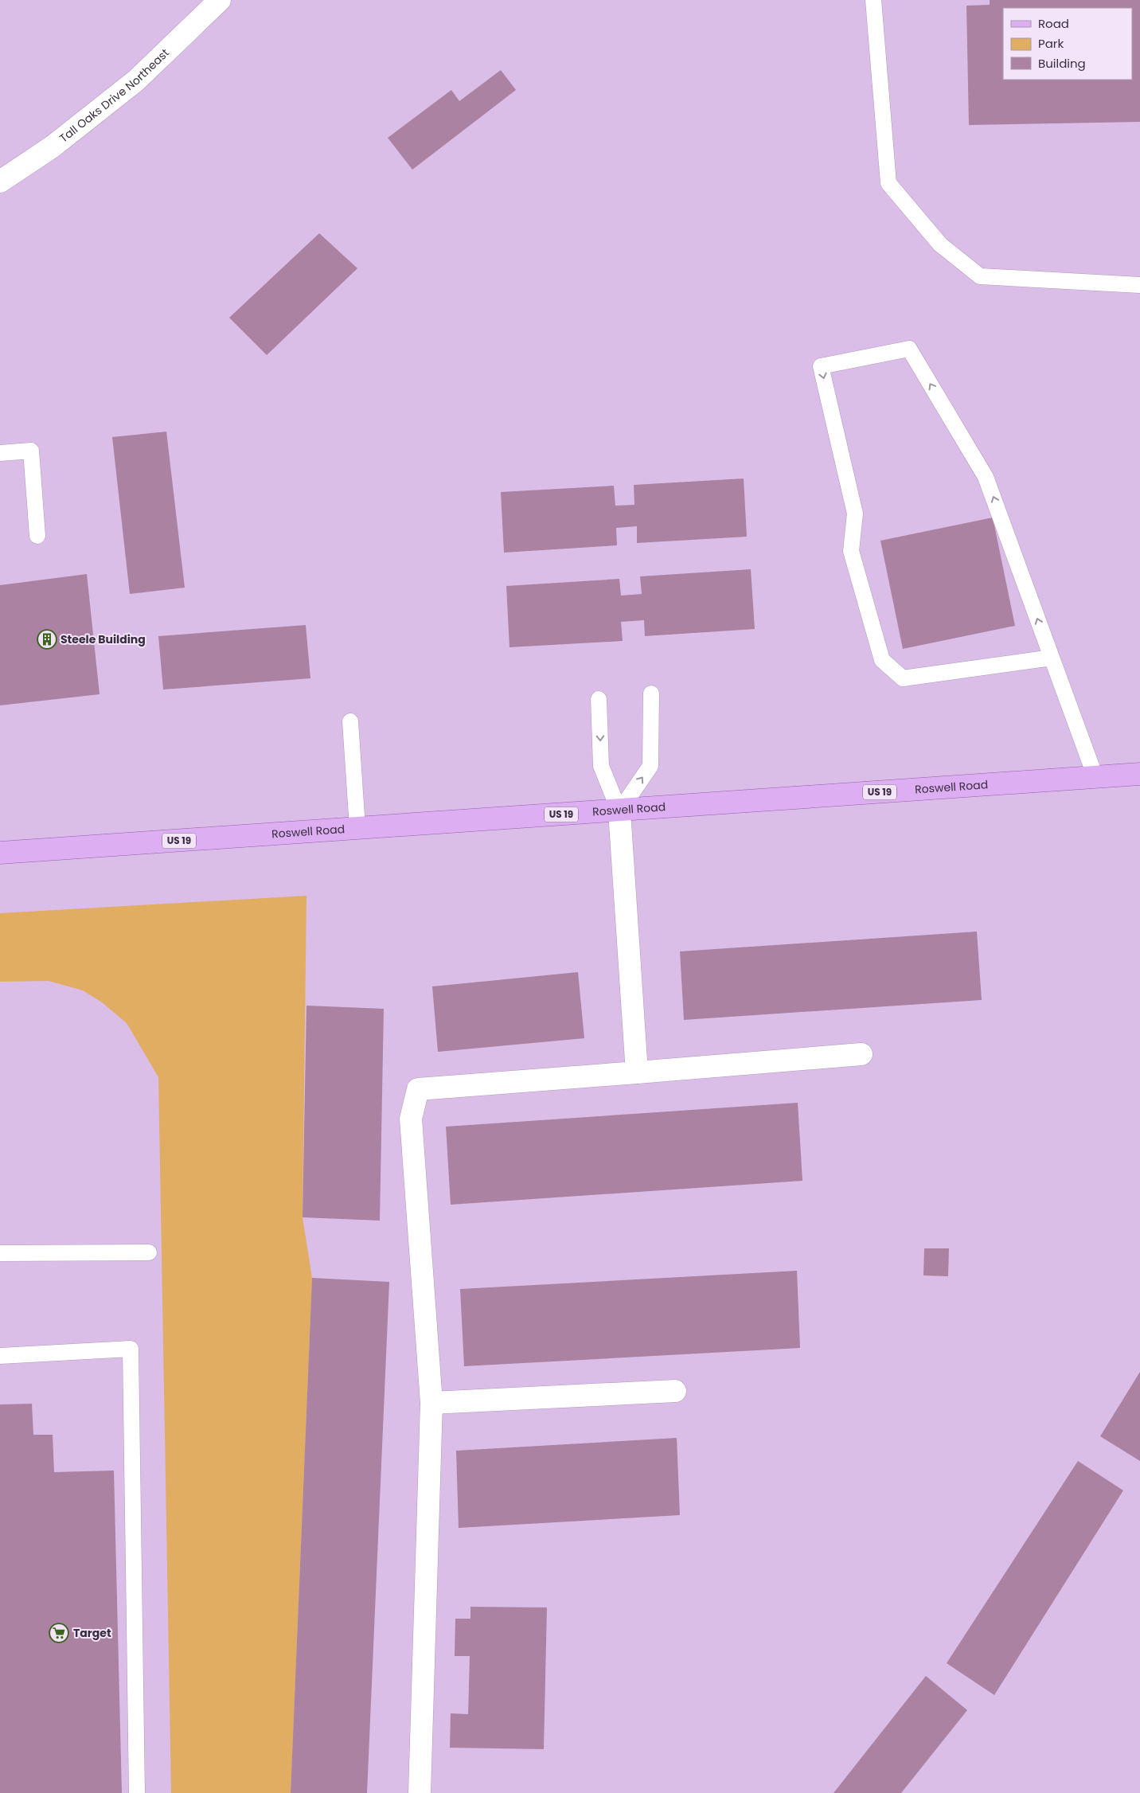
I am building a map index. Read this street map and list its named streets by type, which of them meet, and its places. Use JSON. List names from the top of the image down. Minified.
{"streets":{"main road":["Roswell Road","US 19"],"street":["Tall Oaks Drive Northeast"]},"places":{"building":["Steele Building"],"supermarket":["Target"]},"legend":["Road","Park","Building"]}
